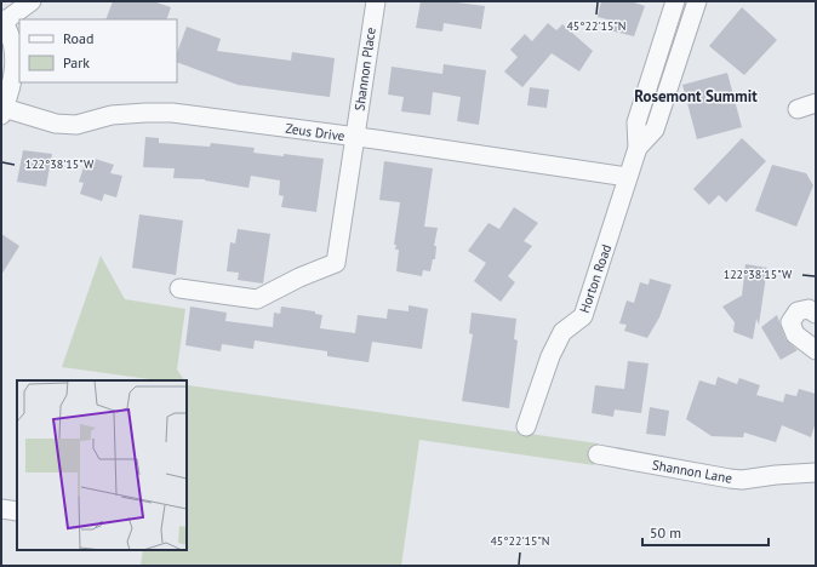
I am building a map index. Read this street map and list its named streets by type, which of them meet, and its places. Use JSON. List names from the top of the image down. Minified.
{"streets":{"street":["Shannon Place","Zeus Drive","Horton Road","Shannon Lane"]},"crossings":[["Shannon Place","Zeus Drive"],["Zeus Drive","Horton Road"]],"districts":["Rosemont Summit"],"legend":["Road","Park"],"scale_bar":"50 m","coordinates":["45°22'15\"N","122°38'15\"W"]}
